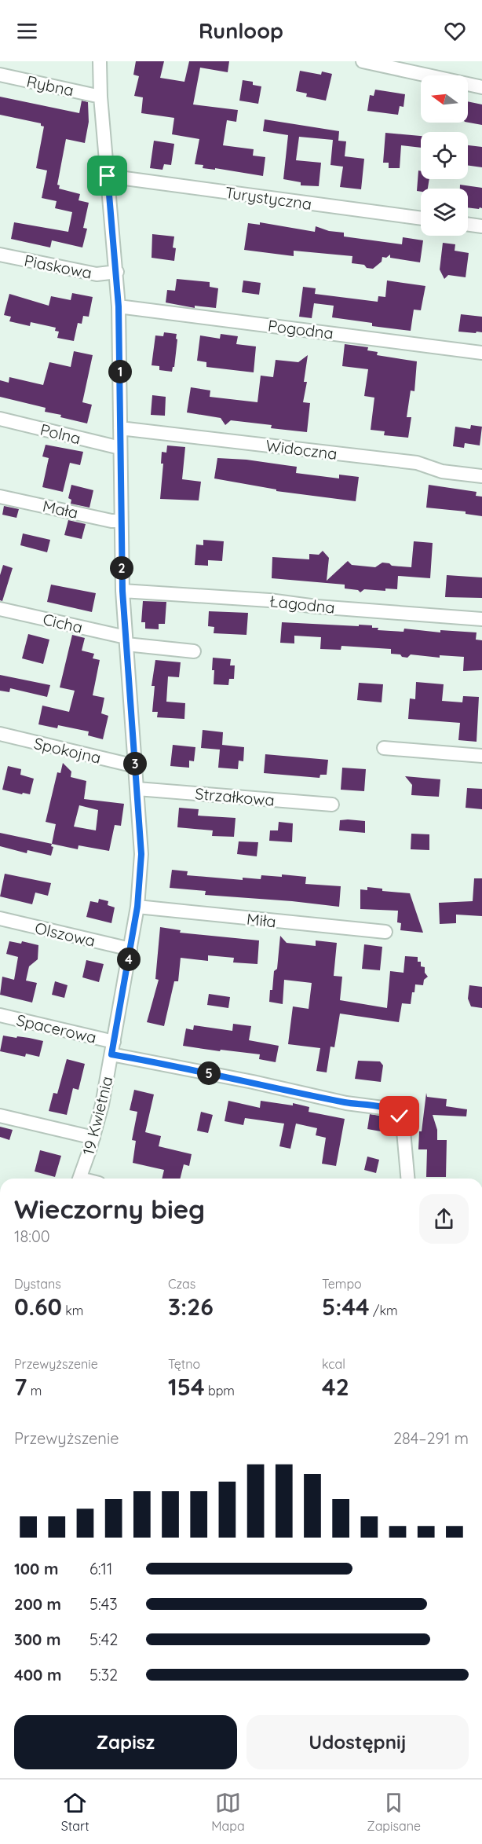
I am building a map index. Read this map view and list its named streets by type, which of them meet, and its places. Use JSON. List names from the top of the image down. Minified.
{"streets":{"street":["Rybna","Turystyczna","Piaskowa","Pogodna","Polna","Widoczna","Mała","Łagodna","Cicha","Spokojna","Strzałkowa","Miła","Olszowa","Spacerowa","19 Kwietnia"]},"crossings":[["Rybna","19 Kwietnia"],["Turystyczna","19 Kwietnia"],["Piaskowa","19 Kwietnia"],["Pogodna","19 Kwietnia"],["Polna","19 Kwietnia"],["Widoczna","19 Kwietnia"],["Mała","19 Kwietnia"],["Łagodna","19 Kwietnia"],["Cicha","19 Kwietnia"],["Spokojna","19 Kwietnia"],["Strzałkowa","19 Kwietnia"],["Miła","19 Kwietnia"],["Olszowa","19 Kwietnia"],["Spacerowa","19 Kwietnia"]],"north":"left","page":{"header":"Runloop","pins":["1","2","3","4","5"],"heading":["Wieczorny bieg","18:00"],"stats":[["Dystans","0.60 km"],["Czas","3:26"],["Tempo","5:44 /km"],["Przewyższenie","7 m"],["Tętno","154 bpm"],["kcal","42"]],"chart":["Przewyższenie","284–291 m"],"list":[{"name":"100 m","note":"6:11"},{"name":"200 m","note":"5:43"},{"name":"300 m","note":"5:42"},{"name":"400 m","note":"5:32"}],"buttons":["Zapisz","Udostępnij"],"tabs":["Start","Mapa","Zapisane"]}}
